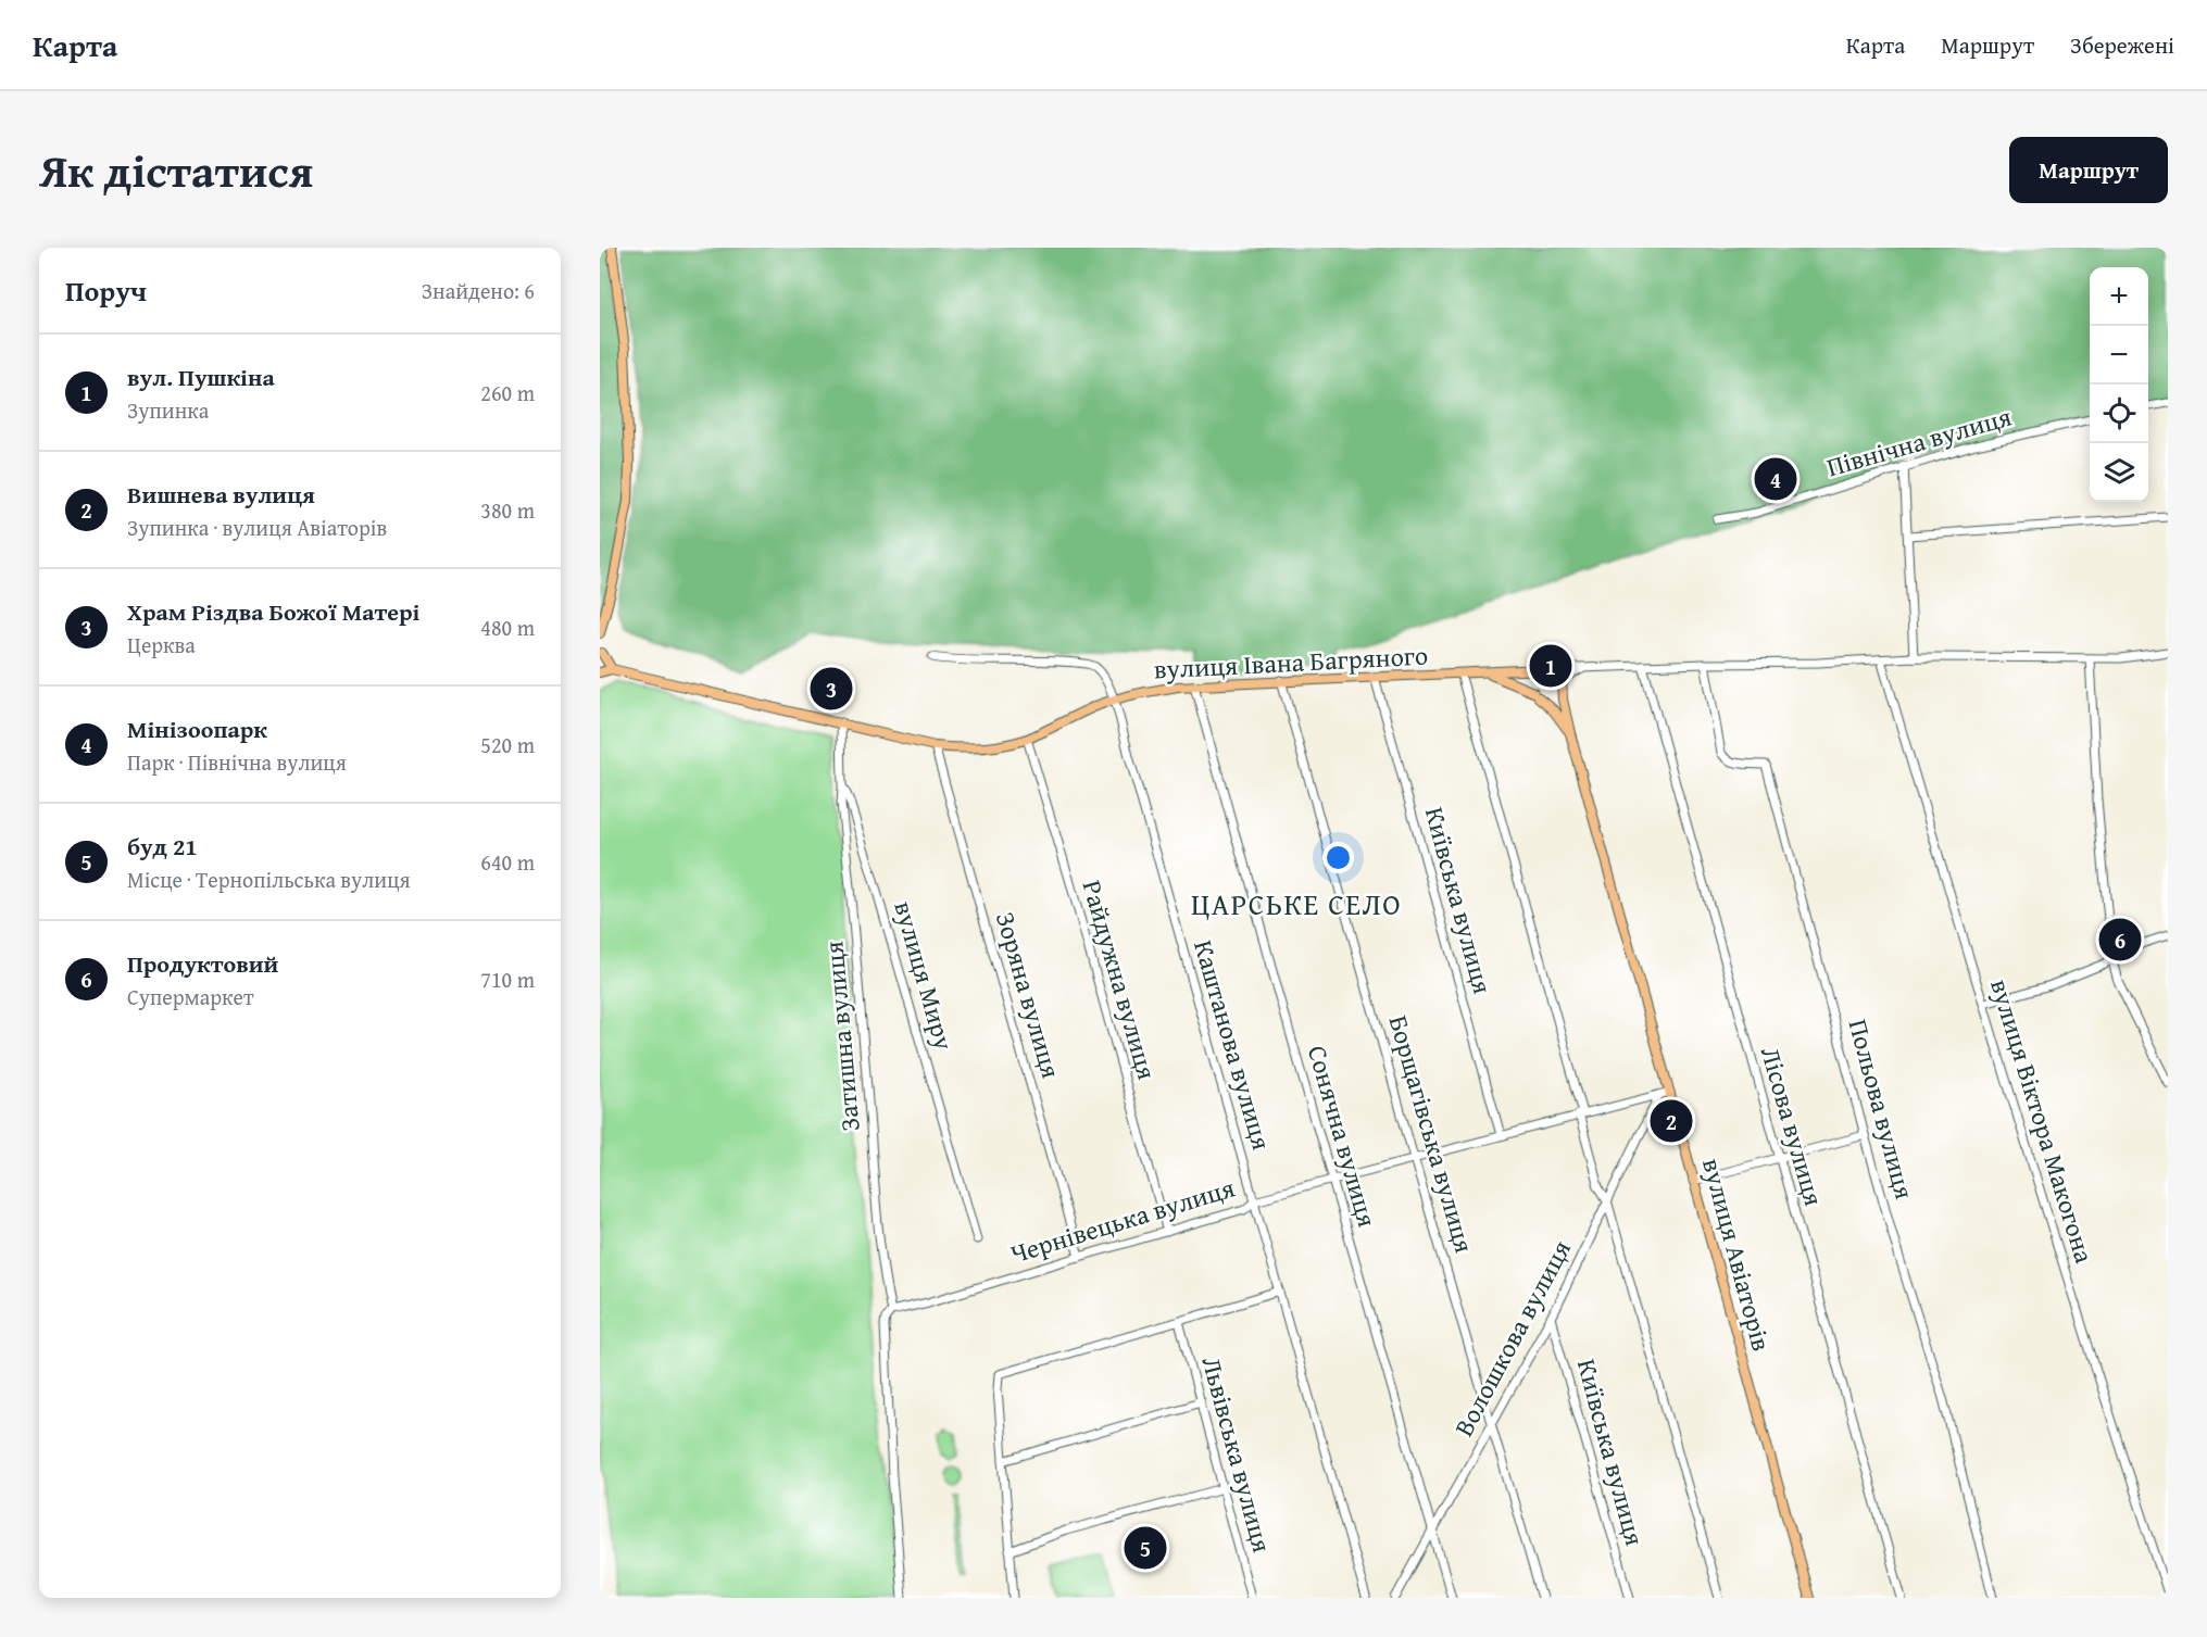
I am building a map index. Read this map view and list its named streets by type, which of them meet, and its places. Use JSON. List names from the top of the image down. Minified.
{"streets":{"main road":["вулиця Івана Багряного","вулиця Авіаторів"],"street":["Північна вулиця","Київська вулиця","вулиця Миру","Райдужна вулиця","Зоряна вулиця","Затишна вулиця","Каштанова вулиця","Польова вулиця","вулиця Віктора Макогона","Лісова вулиця","Борщагівська вулиця","Сонячна вулиця","Чернівецька вулиця","Волошкова вулиця","Львівська вулиця"]},"crossings":[["вулиця Івана Багряного","Київська вулиця"],["вулиця Івана Багряного","вулиця Миру"],["вулиця Івана Багряного","Райдужна вулиця"],["вулиця Івана Багряного","Зоряна вулиця"],["вулиця Івана Багряного","Каштанова вулиця"],["вулиця Івана Багряного","Польова вулиця"],["вулиця Івана Багряного","вулиця Віктора Макогона"],["вулиця Івана Багряного","Лісова вулиця"],["вулиця Івана Багряного","Борщагівська вулиця"],["вулиця Івана Багряного","Сонячна вулиця"],["вулиця Івана Багряного","вулиця Авіаторів"],["Київська вулиця","Чернівецька вулиця"],["Київська вулиця","Волошкова вулиця"],["вулиця Миру","Затишна вулиця"],["Райдужна вулиця","Чернівецька вулиця"],["Зоряна вулиця","Чернівецька вулиця"],["Затишна вулиця","Чернівецька вулиця"],["Каштанова вулиця","Чернівецька вулиця"],["Борщагівська вулиця","Чернівецька вулиця"],["Борщагівська вулиця","Волошкова вулиця"],["Сонячна вулиця","Чернівецька вулиця"],["Сонячна вулиця","Волошкова вулиця"],["Чернівецька вулиця","вулиця Авіаторів"],["Чернівецька вулиця","Волошкова вулиця"]],"districts":["ЦАРСЬКЕ СЕЛО"],"page":{"header":"Карта","nav":["Карта","Маршрут","Збережені"],"title":"Як дістатися","buttons":"Маршрут","heading":["Поруч","Знайдено: 6"],"map_buttons":["+","−"],"list":[{"mark":"1","name":"вул. Пушкіна","note":"Зупинка","value":"260 m"},{"mark":"2","name":"Вишнева вулиця","note":"Зупинка · вулиця Авіаторів","value":"380 m"},{"mark":"3","name":"Храм Різдва Божої Матері","note":"Церква","value":"480 m"},{"mark":"4","name":"Мінізоопарк","note":"Парк · Північна вулиця","value":"520 m"},{"mark":"5","name":"буд 21","note":"Місце · Тернопільська вулиця","value":"640 m"},{"mark":"6","name":"Продуктовий","note":"Супермаркет","value":"710 m"}],"pins":["4","1","3","6","2","5"]}}
